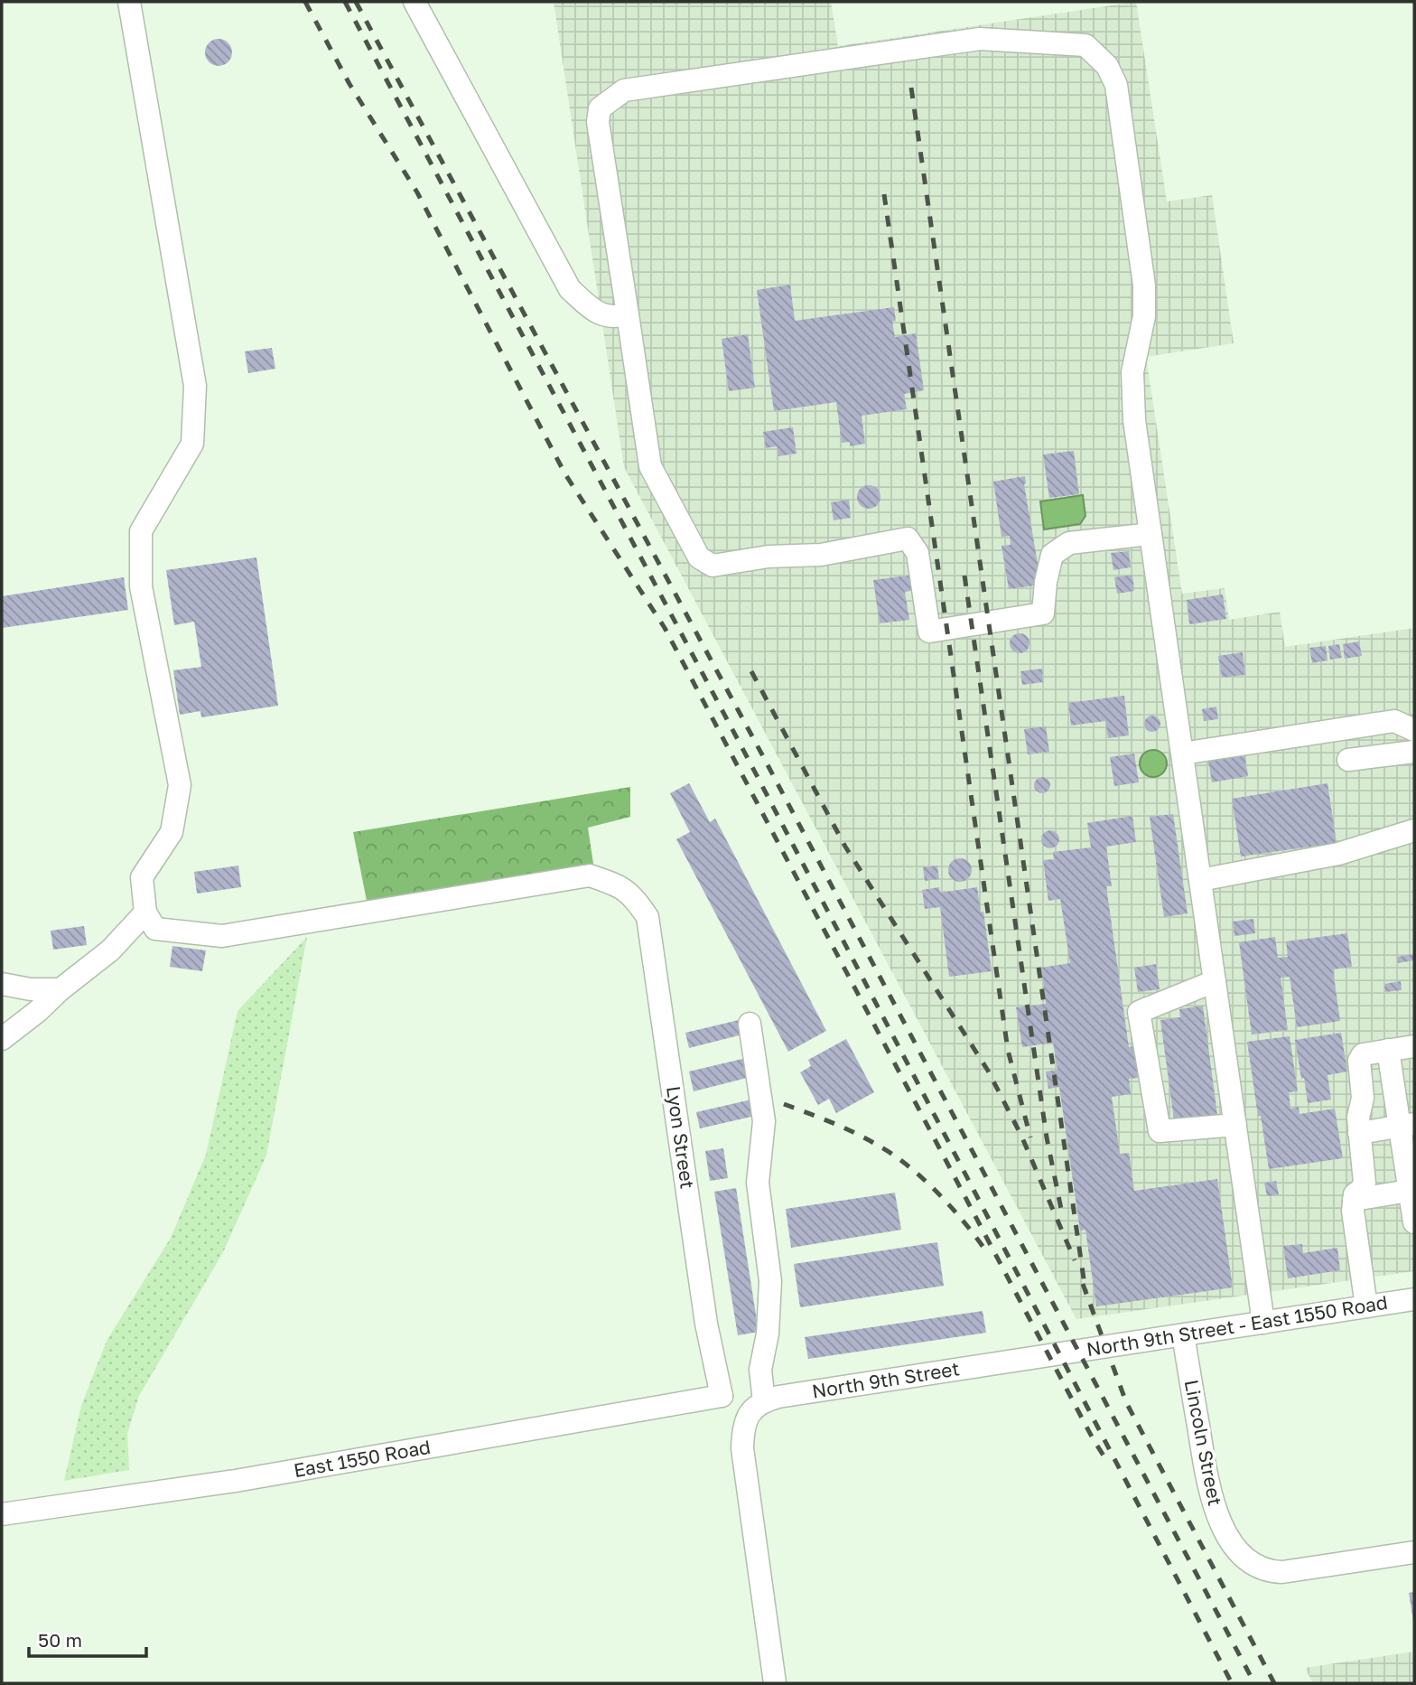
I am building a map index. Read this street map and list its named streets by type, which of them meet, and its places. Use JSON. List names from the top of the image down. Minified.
{"streets":{"street":["Lyon Street","North 9th Street - East 1550 Road","North 9th Street","Lincoln Street","East 1550 Road"]},"crossings":[["Lyon Street","East 1550 Road"],["North 9th Street - East 1550 Road","North 9th Street"],["North 9th Street - East 1550 Road","Lincoln Street"]],"scale_bar":"50 m"}
